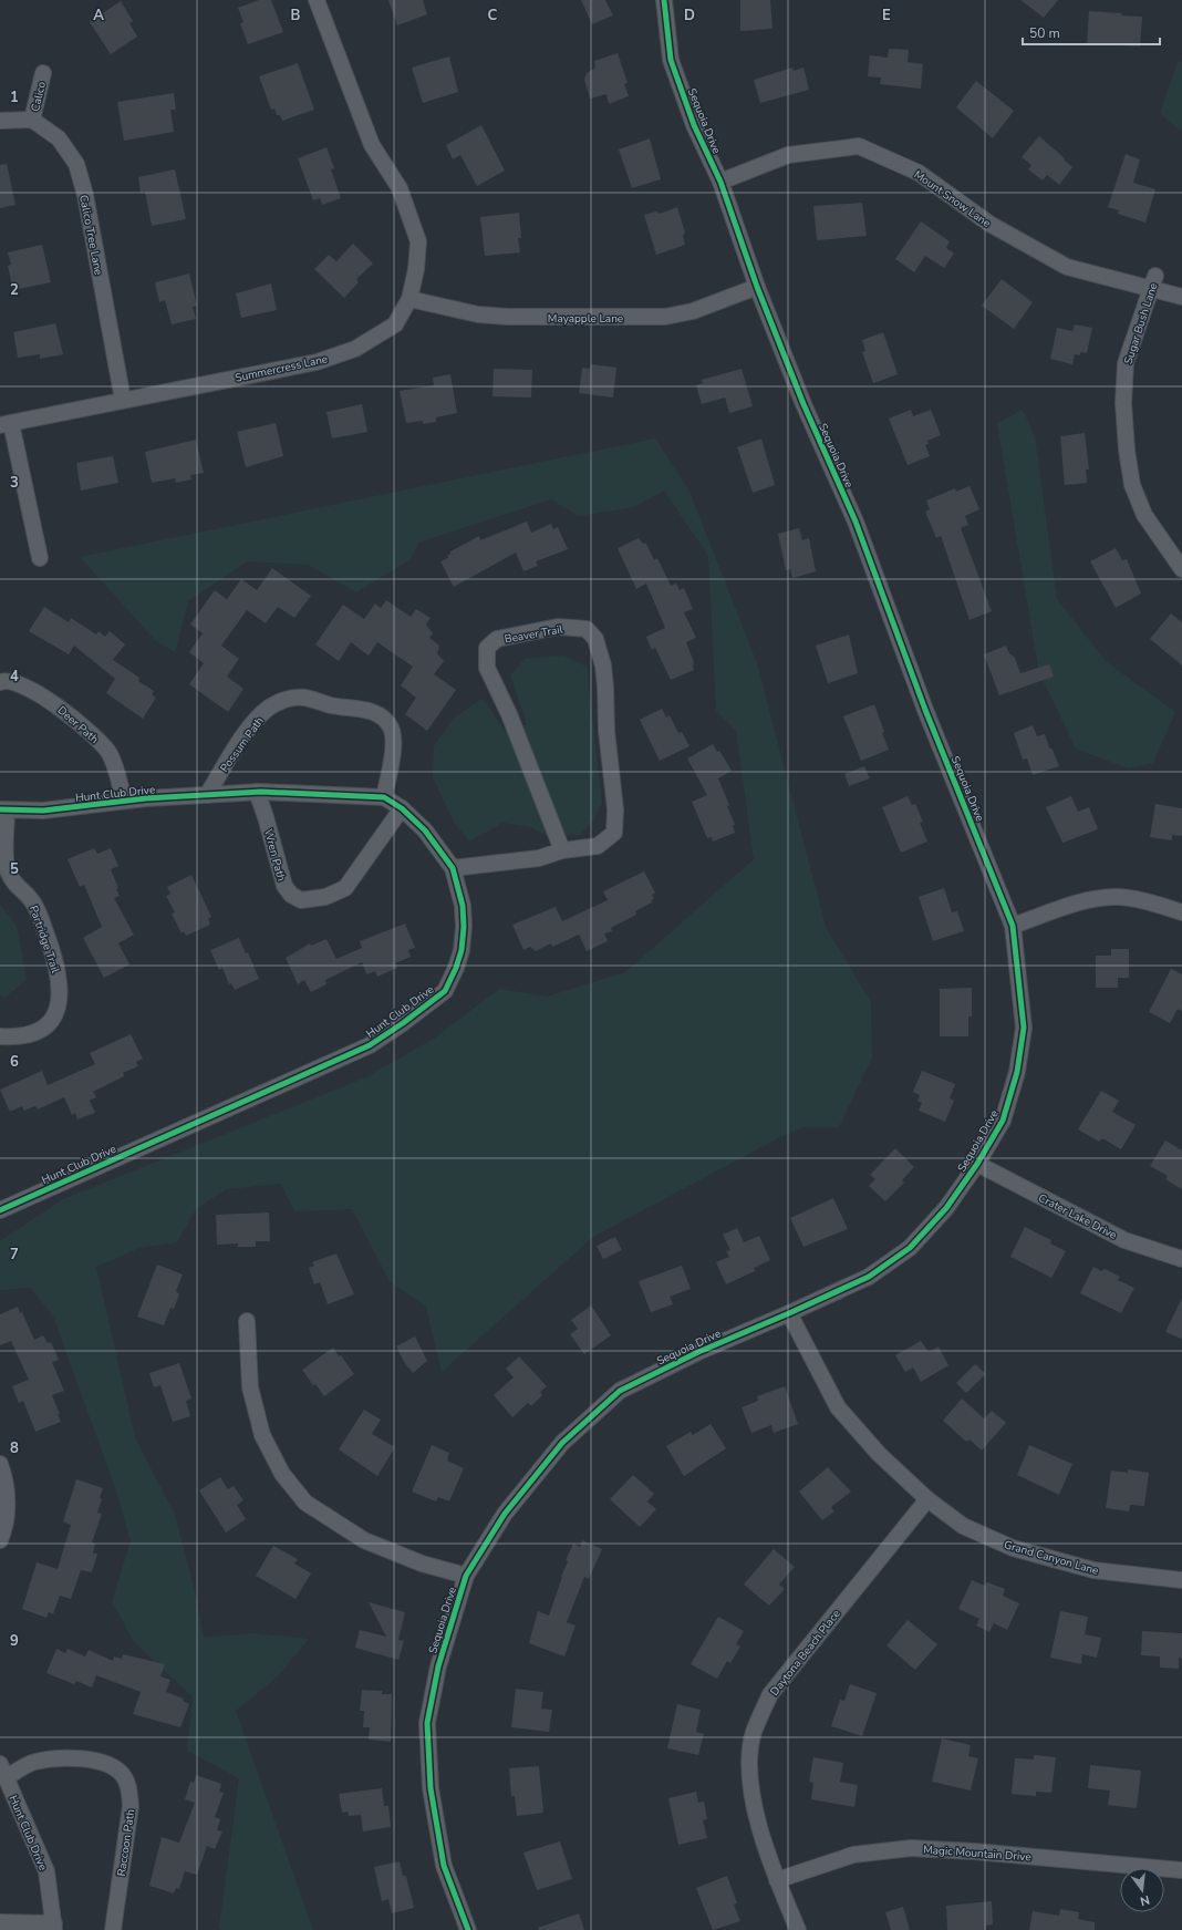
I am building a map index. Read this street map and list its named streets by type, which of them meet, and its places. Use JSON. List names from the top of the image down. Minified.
{"streets":{"street":["Calico","Sequoia Drive","Mount Snow Lane","Calico Tree Lane","Mayapple Lane","Sugar Bush Lane","Summercress Lane","Beaver Trail","Deer Path","Possum Path","Hunt Club Drive","Wren Path","Partridge Trail","Crater Lake Drive","Grand Canyon Lane","Daytona Beach Place","Raccoon Path","Magic Mountain Drive"]},"crossings":[["Calico","Calico Tree Lane"],["Sequoia Drive","Mount Snow Lane"],["Sequoia Drive","Mayapple Lane"],["Sequoia Drive","Crater Lake Drive"],["Sequoia Drive","Grand Canyon Lane"],["Mount Snow Lane","Sugar Bush Lane"],["Calico Tree Lane","Summercress Lane"],["Mayapple Lane","Summercress Lane"],["Deer Path","Hunt Club Drive"],["Possum Path","Hunt Club Drive"],["Hunt Club Drive","Wren Path"],["Hunt Club Drive","Partridge Trail"],["Hunt Club Drive","Raccoon Path"],["Grand Canyon Lane","Daytona Beach Place"],["Daytona Beach Place","Magic Mountain Drive"]],"scale_bar":"50 m","north":"bottom","grid":{"columns":["A","B","C","D","E"],"rows":["1","2","3","4","5","6","7","8","9"]}}
